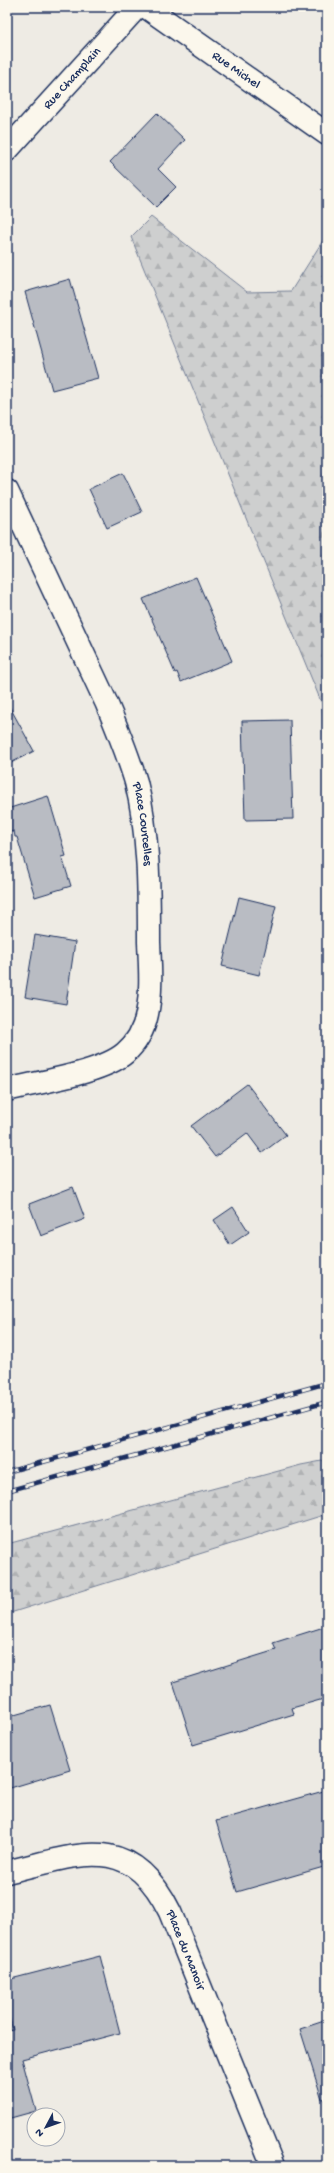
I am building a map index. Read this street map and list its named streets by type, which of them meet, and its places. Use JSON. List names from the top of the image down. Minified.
{"streets":{"street":["Rue Michel","Rue Champlain","Place Courcelles","Place du Manoir"]},"north":"bottom left"}
